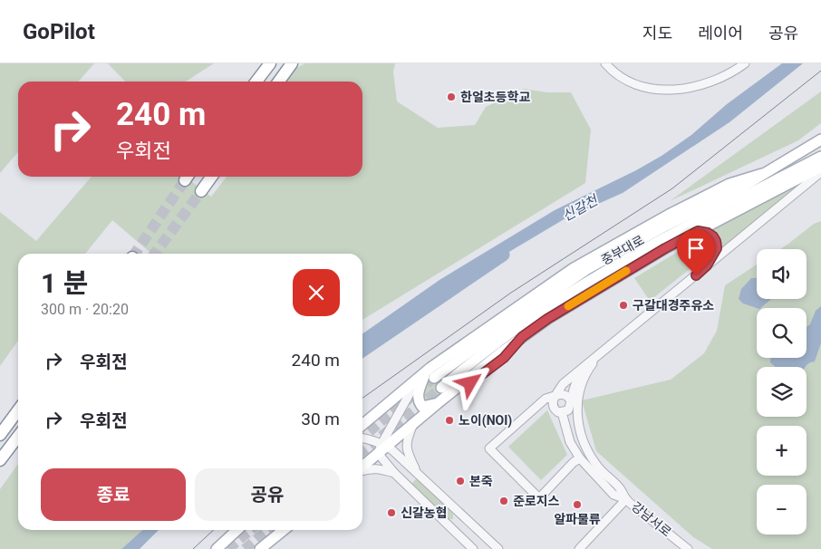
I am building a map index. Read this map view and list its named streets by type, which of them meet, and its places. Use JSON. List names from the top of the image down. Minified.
{"streets":{"main road":["중부대로"],"street":["강남서로"]},"water":["신갈천"],"places":["한얼초등학교","구갈대경주유소","노이(NOI)","본죽","준로지스","알파물류","신갈농협"],"page":{"header":"GoPilot","nav":["지도","레이어","공유"],"turn":["240 m","우회전"],"map_buttons":["+","−"],"heading":["1 분","300 m · 20:20"],"list":[{"name":"우회전","value":"240 m"},{"name":"우회전","value":"30 m"}],"buttons":["종료","공유"]}}
